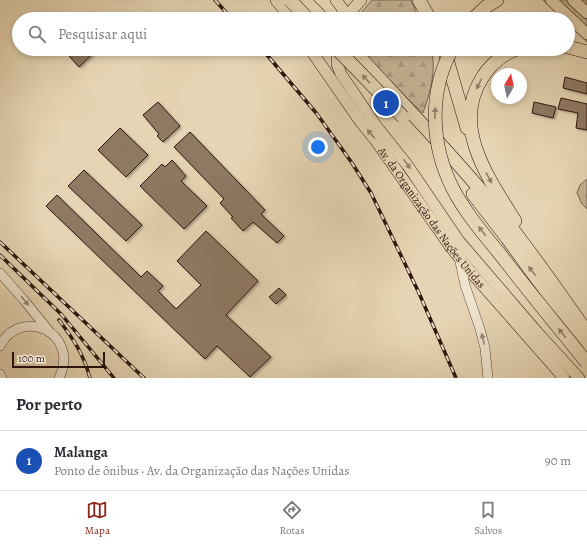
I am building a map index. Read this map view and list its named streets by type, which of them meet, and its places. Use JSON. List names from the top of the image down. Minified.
{"streets":{"main road":["Av. da Organização das Nações Unidas"]},"scale_bar":"100 m","north":"top","page":{"search":"Pesquisar aqui","pins":"1","scale":"100 m","heading":"Por perto","list":[{"mark":"1","name":"Malanga","note":"Ponto de ônibus · Av. da Organização das Nações Unidas","value":"90 m"}],"nav":["Mapa","Rotas","Salvos"]}}
